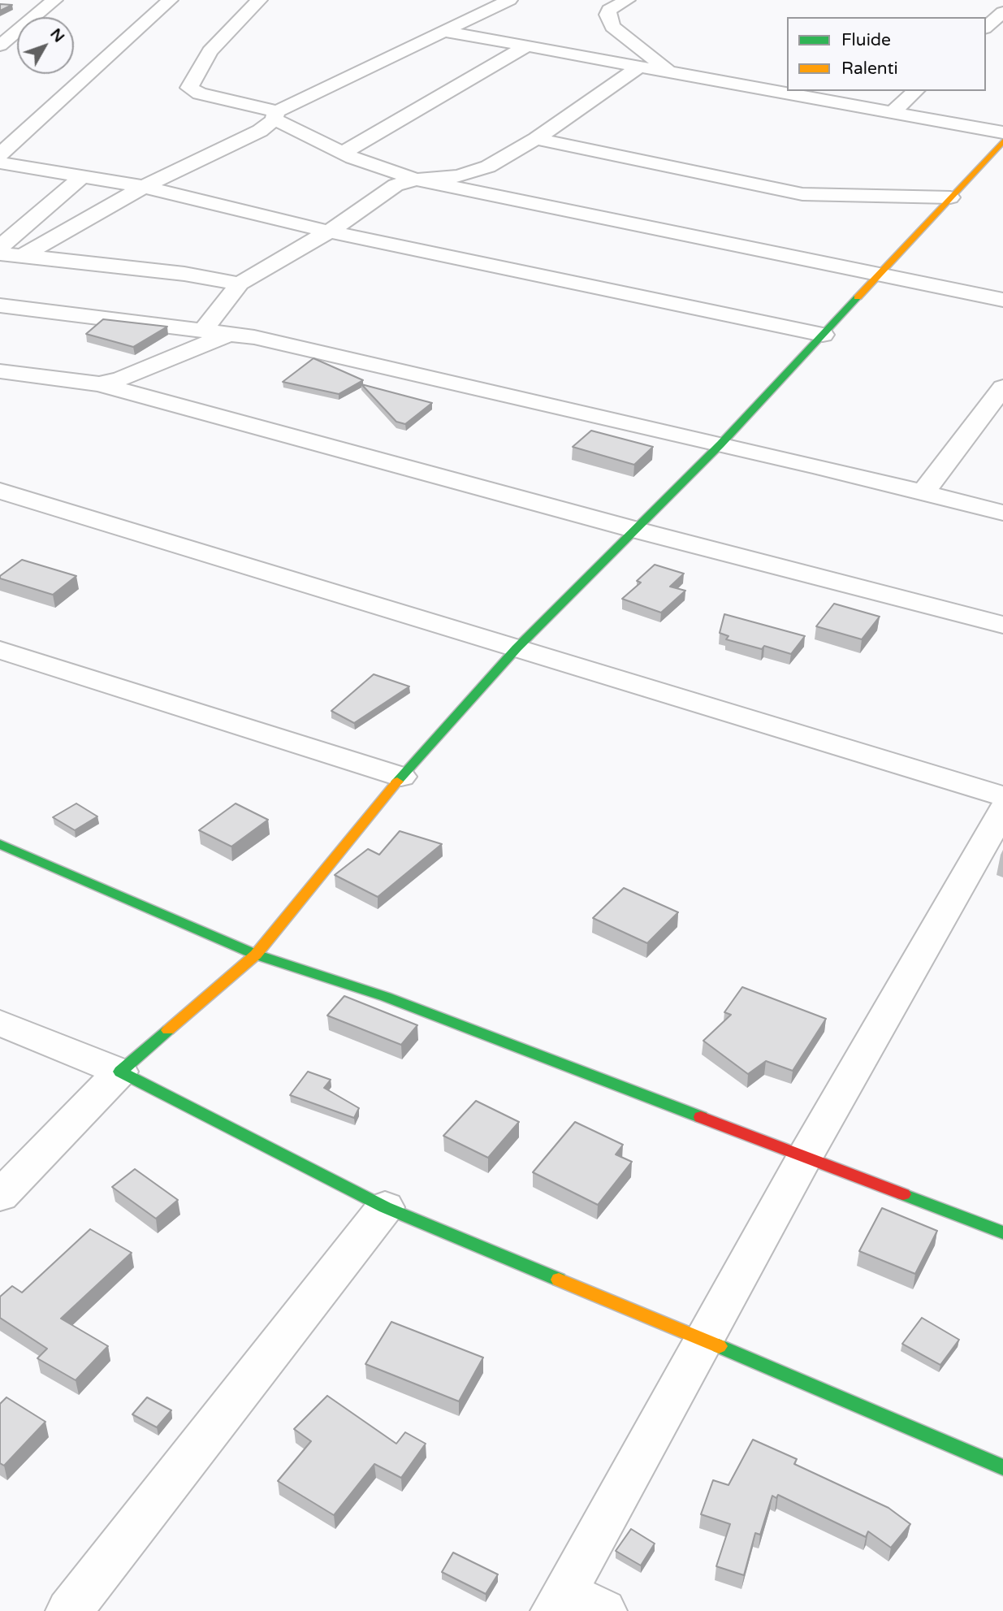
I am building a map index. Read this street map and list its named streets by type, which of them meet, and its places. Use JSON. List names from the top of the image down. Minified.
{"legend":["Fluide","Ralenti"],"north":"top right"}
